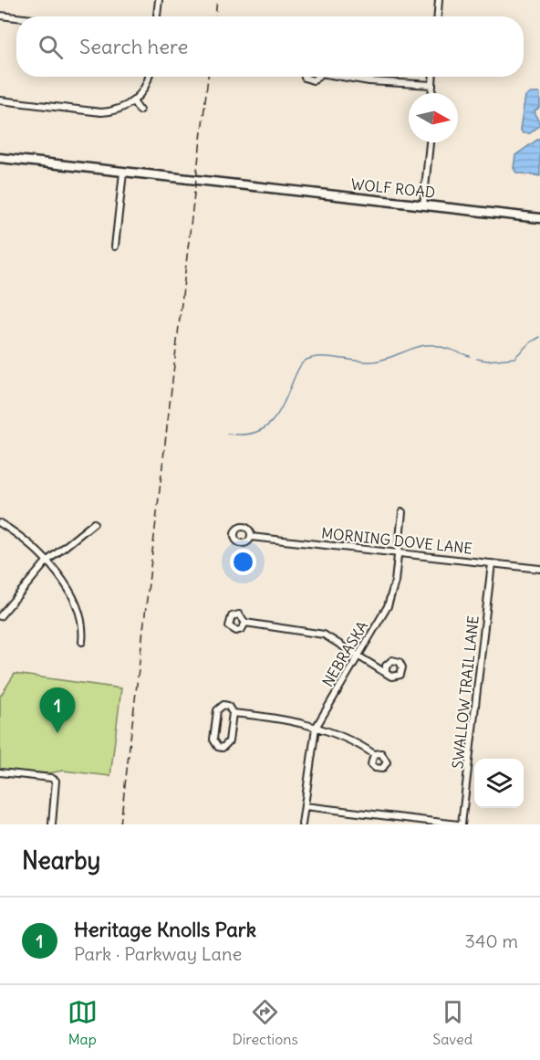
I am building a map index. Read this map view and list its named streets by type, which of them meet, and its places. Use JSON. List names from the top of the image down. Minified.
{"streets":{"main road":["WOLF ROAD"],"street":["MORNING DOVE LANE","NEBRASKA","SWALLOW TRAIL LANE"]},"crossings":[["MORNING DOVE LANE","NEBRASKA"],["MORNING DOVE LANE","SWALLOW TRAIL LANE"]],"north":"right","page":{"search":"Search here","pins":"1","heading":"Nearby","list":[{"mark":"1","name":"Heritage Knolls Park","note":"Park · Parkway Lane","value":"340 m"}],"nav":["Map","Directions","Saved"]}}
